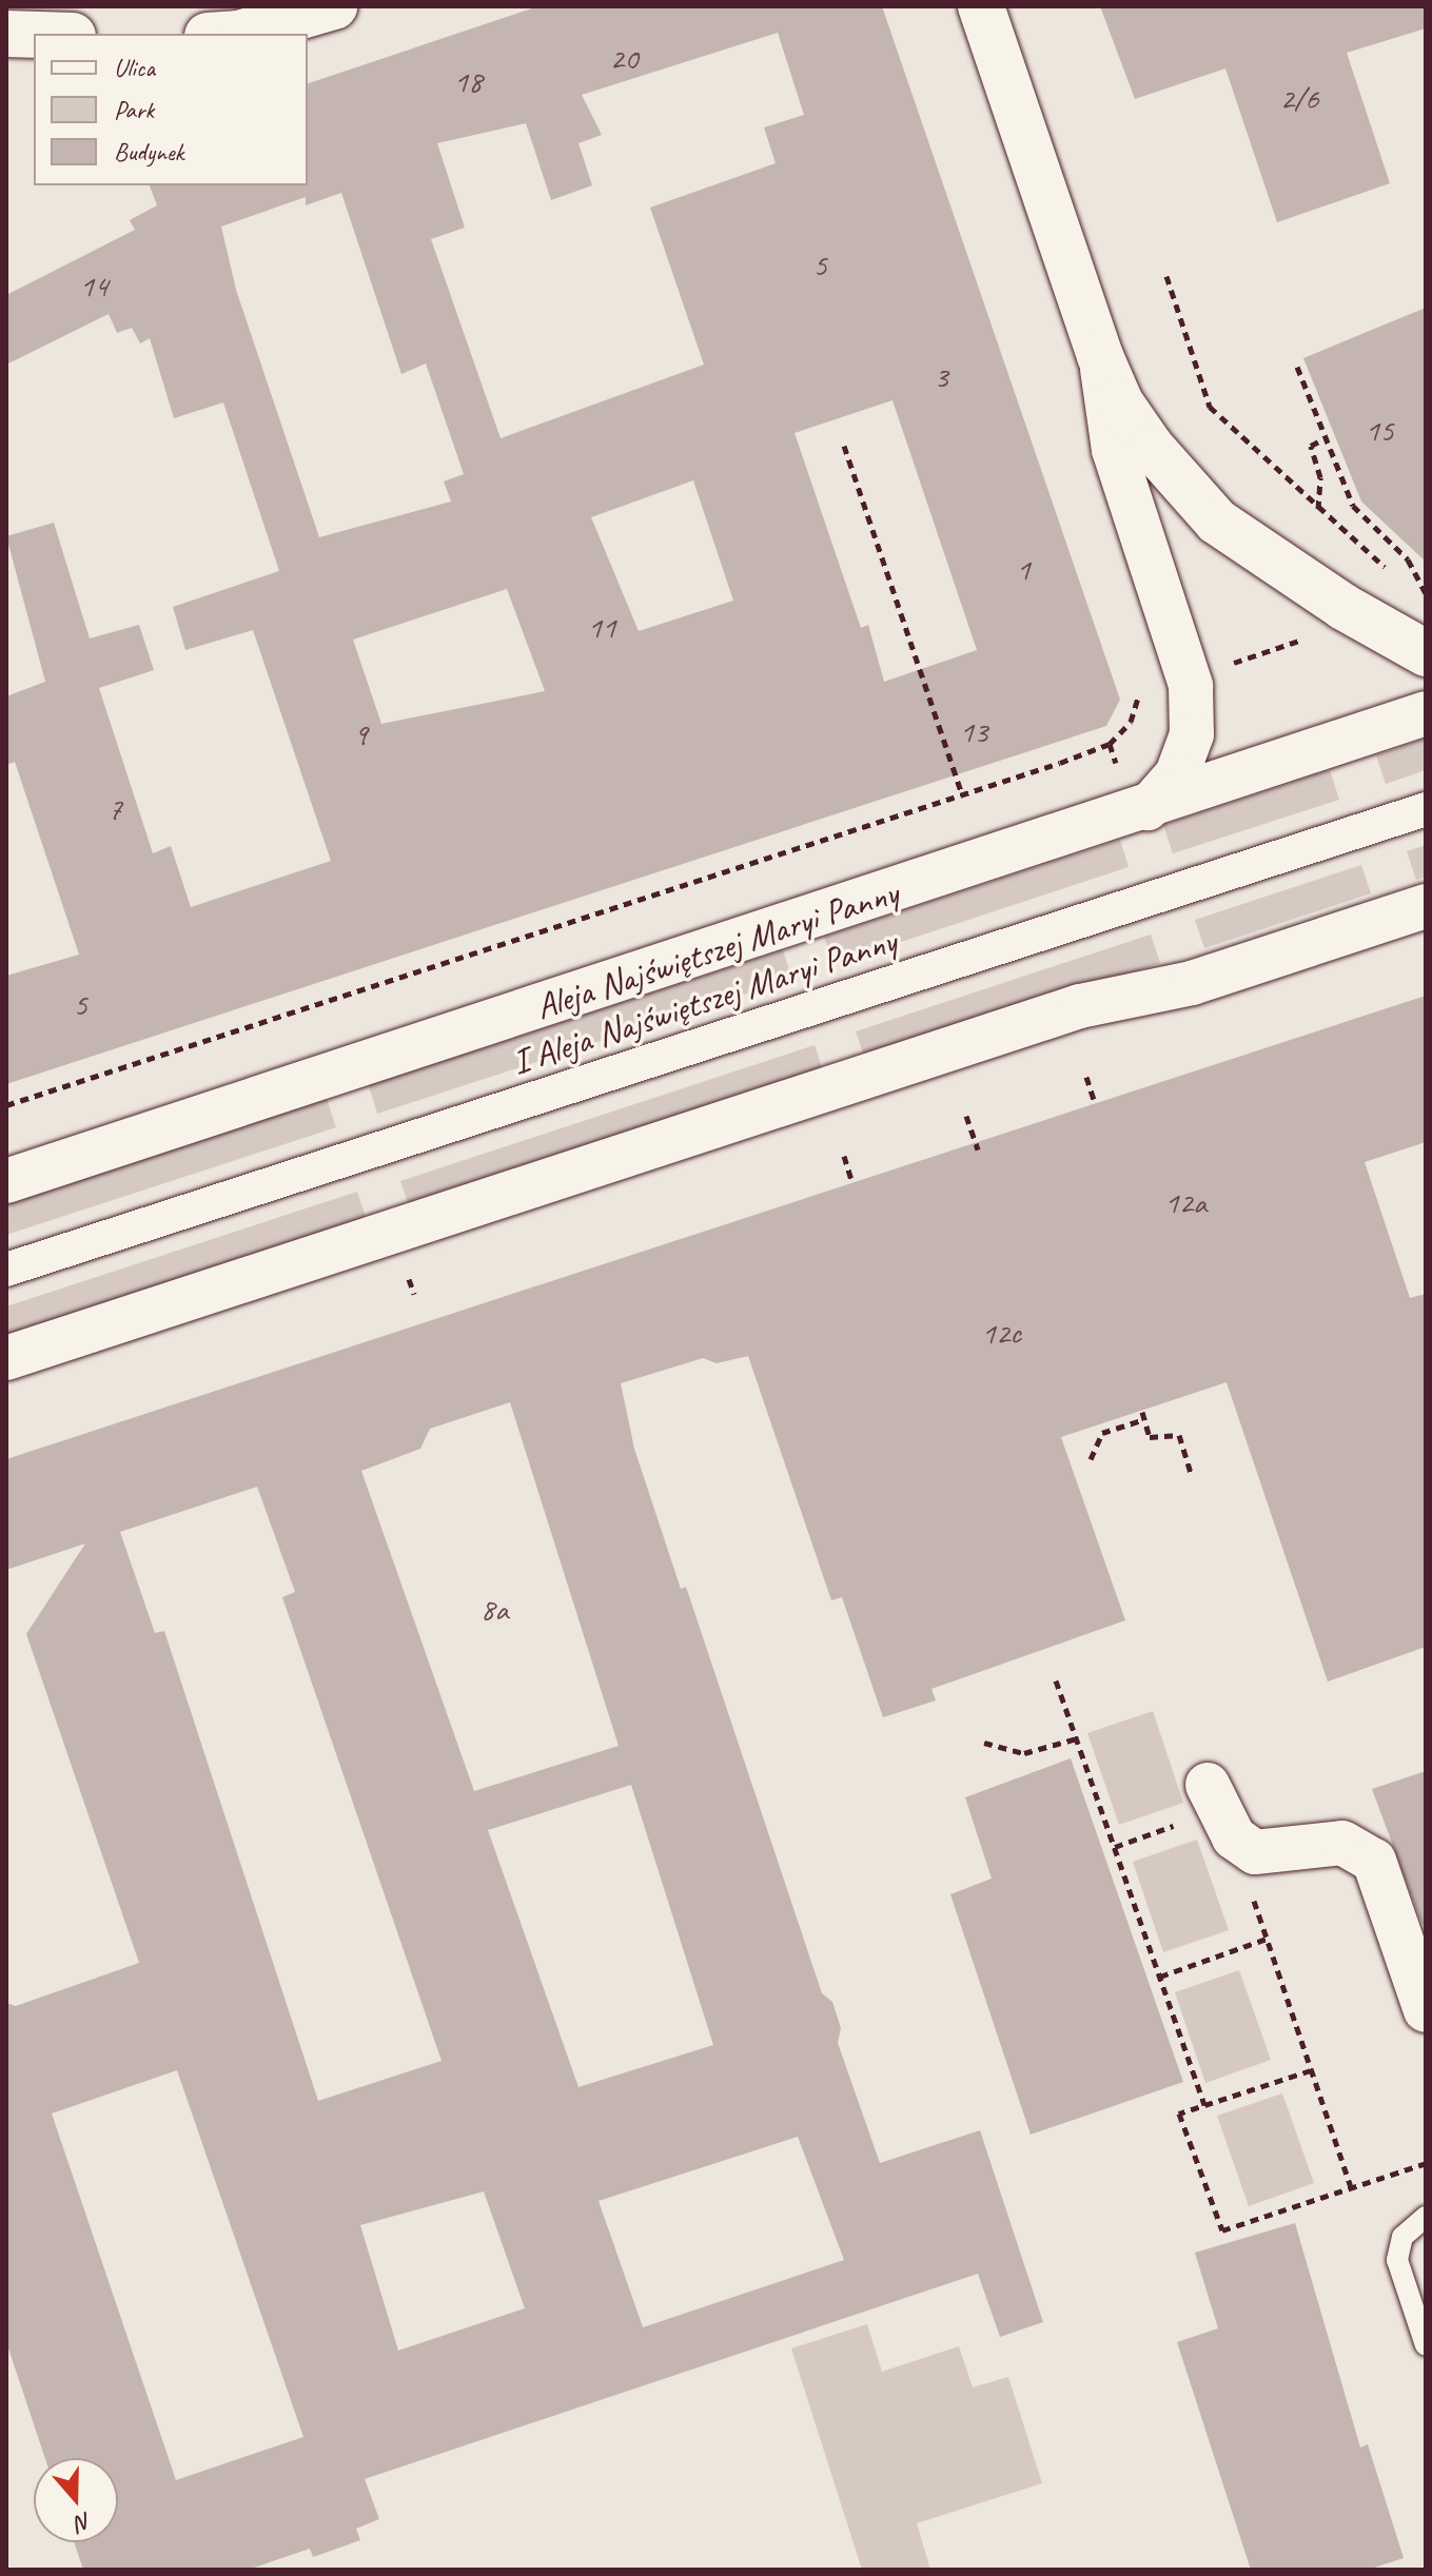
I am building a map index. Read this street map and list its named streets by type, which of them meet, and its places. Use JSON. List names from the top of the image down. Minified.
{"streets":{"street":["Aleja Najświętszej Maryi Panny","I Aleja Najświętszej Maryi Panny"]},"house_numbers":["20","18","2/6","5","14","3","15","1","11","13","9","7","5","12a","12c","8a"],"legend":["Ulica","Park","Budynek"],"north":"bottom"}
